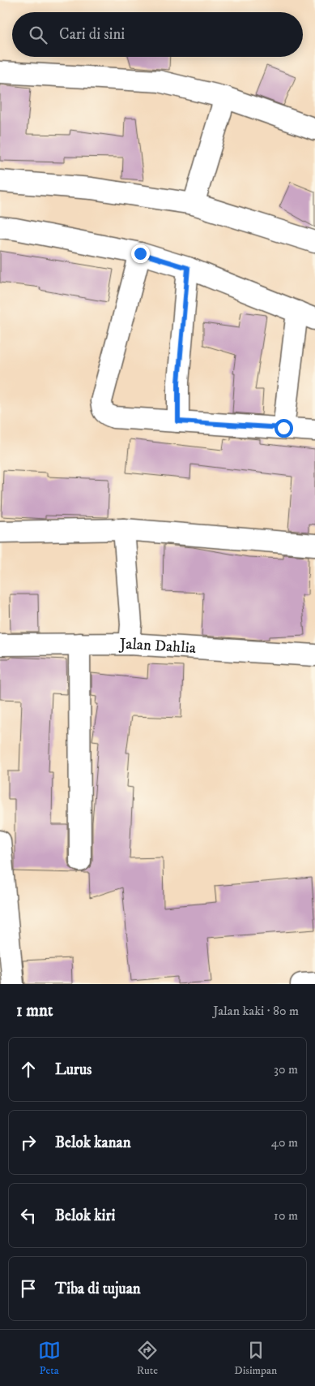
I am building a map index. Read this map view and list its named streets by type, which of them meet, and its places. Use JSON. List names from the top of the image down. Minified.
{"streets":{"street":["Jalan Dahlia"]},"page":{"search":"Cari di sini","heading":["1 mnt","Jalan kaki · 80 m"],"list":[["Lurus","30 m"],["Belok kanan","40 m"],["Belok kiri","10 m"],"Tiba di tujuan"],"nav":["Peta","Rute","Disimpan"]}}
